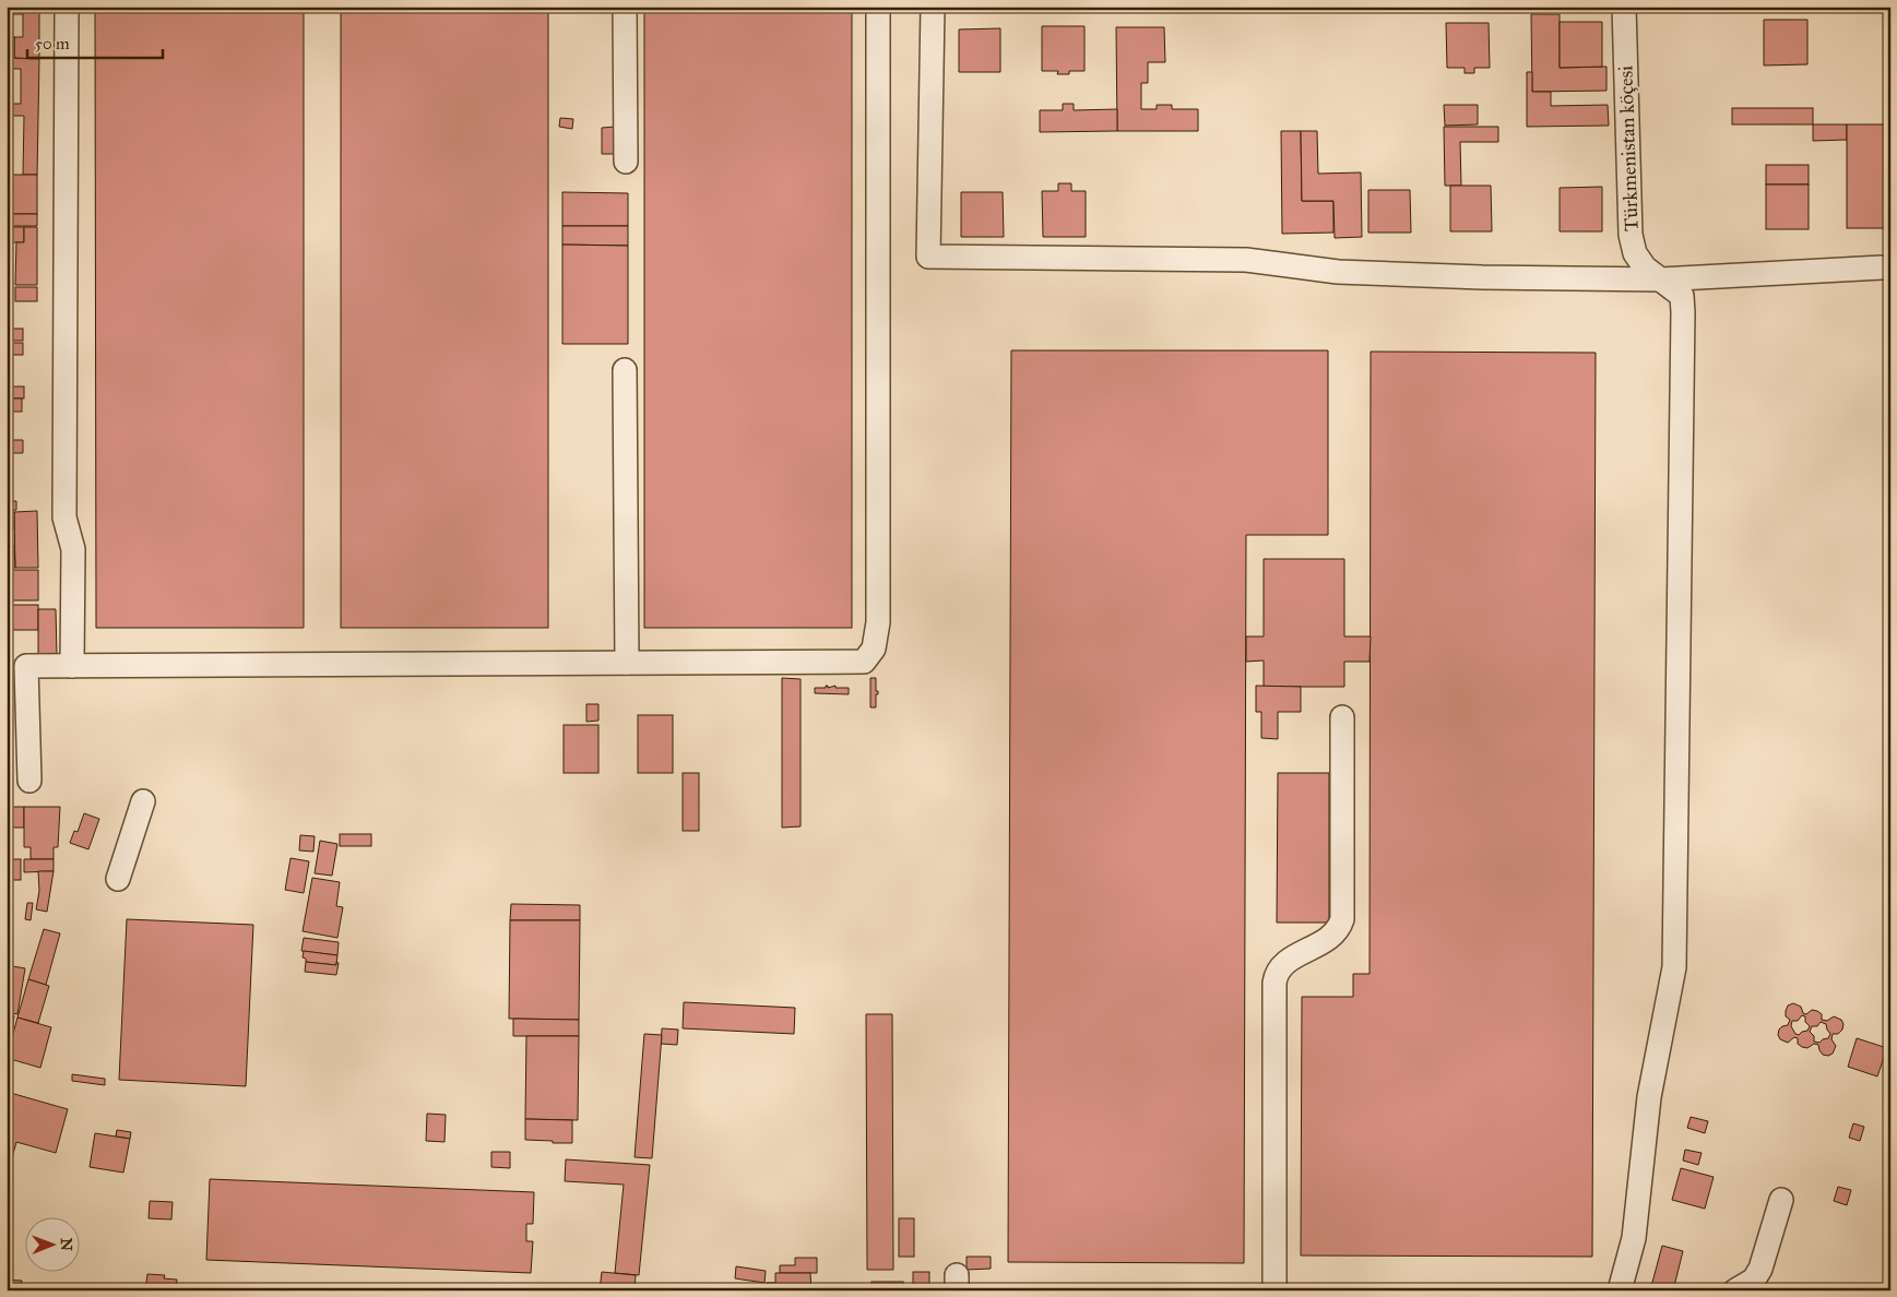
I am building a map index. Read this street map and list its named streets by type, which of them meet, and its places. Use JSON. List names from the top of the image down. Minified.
{"streets":{"street":["Türkmenistan köçesi"]},"scale_bar":"50 m","north":"right"}
